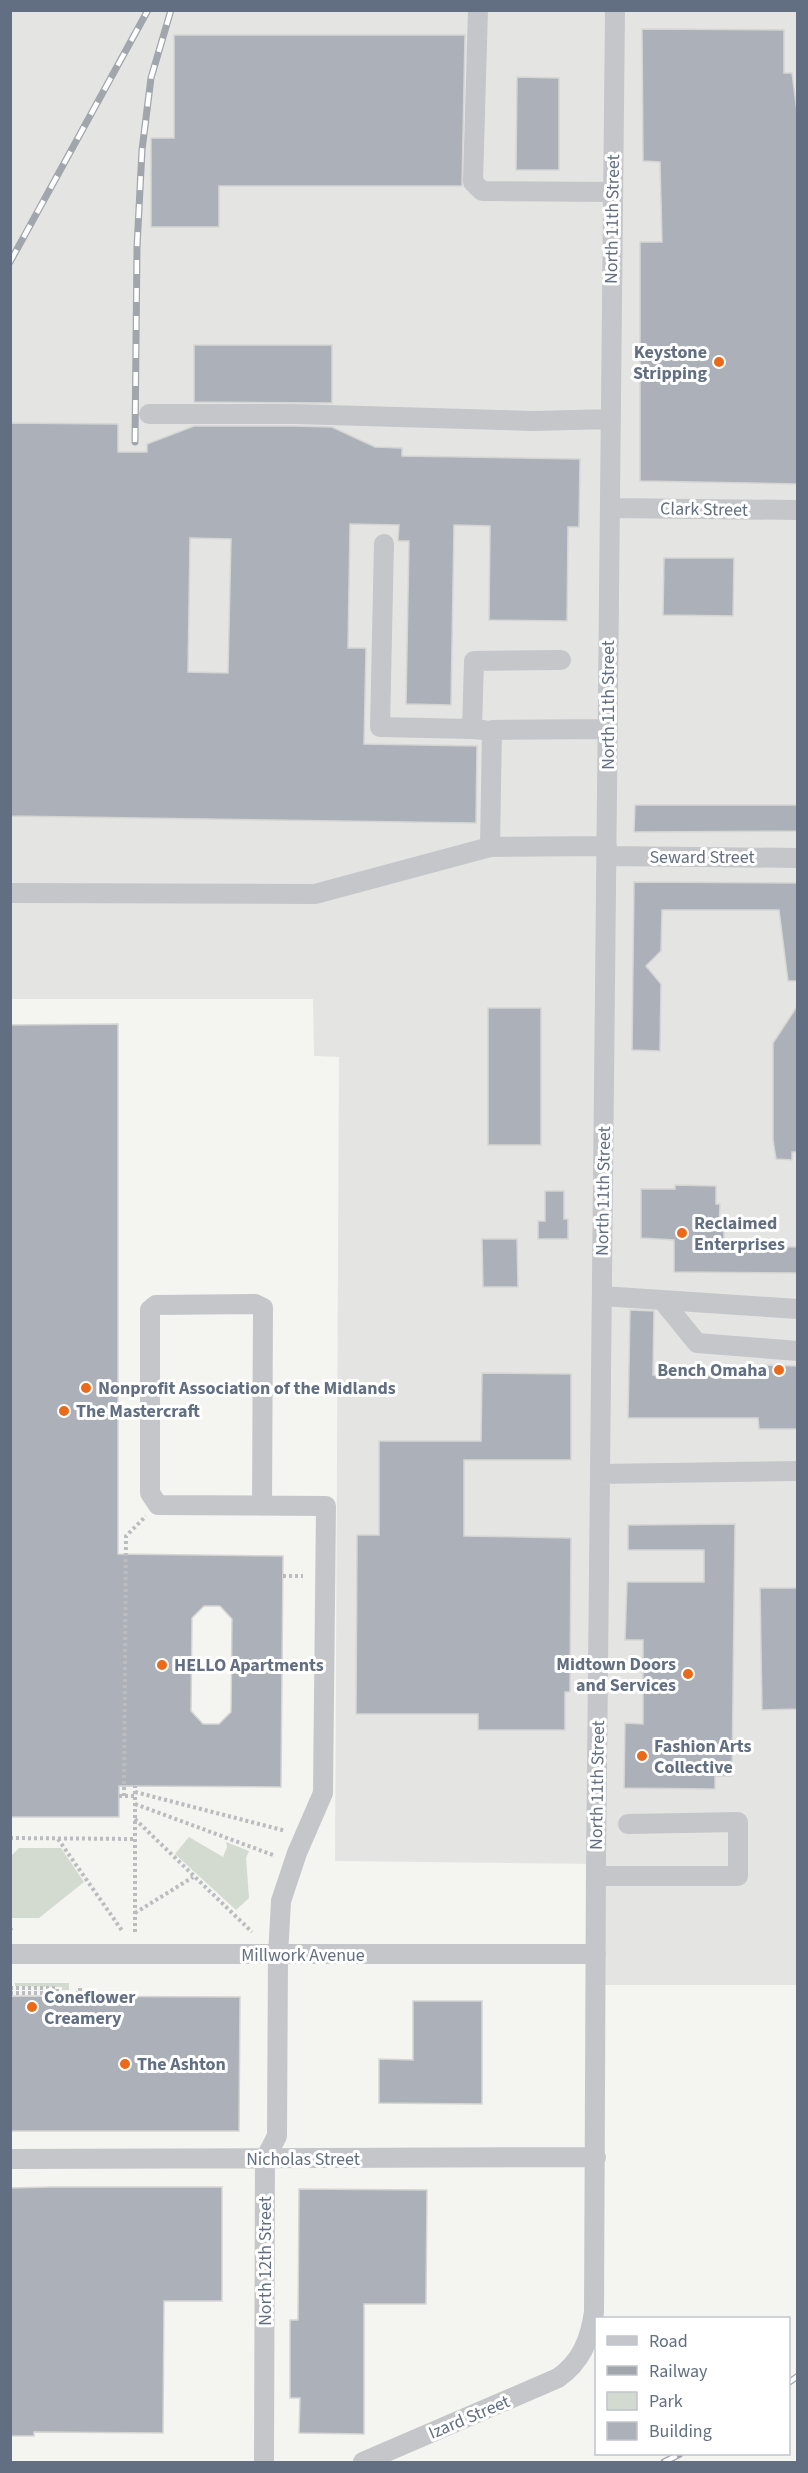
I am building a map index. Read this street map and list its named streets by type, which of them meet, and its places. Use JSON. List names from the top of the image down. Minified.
{"streets":{"street":["North 11th Street","Clark Street","Seward Street","Millwork Avenue","Nicholas Street","North 12th Street","Izard Street"]},"crossings":[["North 11th Street","Clark Street"],["North 11th Street","Seward Street"],["North 11th Street","Millwork Avenue"],["North 11th Street","Nicholas Street"],["North 11th Street","Izard Street"],["Millwork Avenue","North 12th Street"],["Nicholas Street","North 12th Street"]],"places":["Keystone Stripping","Reclaimed Enterprises","Bench Omaha","Nonprofit Association of the Midlands","The Mastercraft","HELLO Apartments","Midtown Doors and Services","Fashion Arts Collective","Coneflower Creamery","The Ashton"],"legend":["Road","Railway","Park","Building"]}
